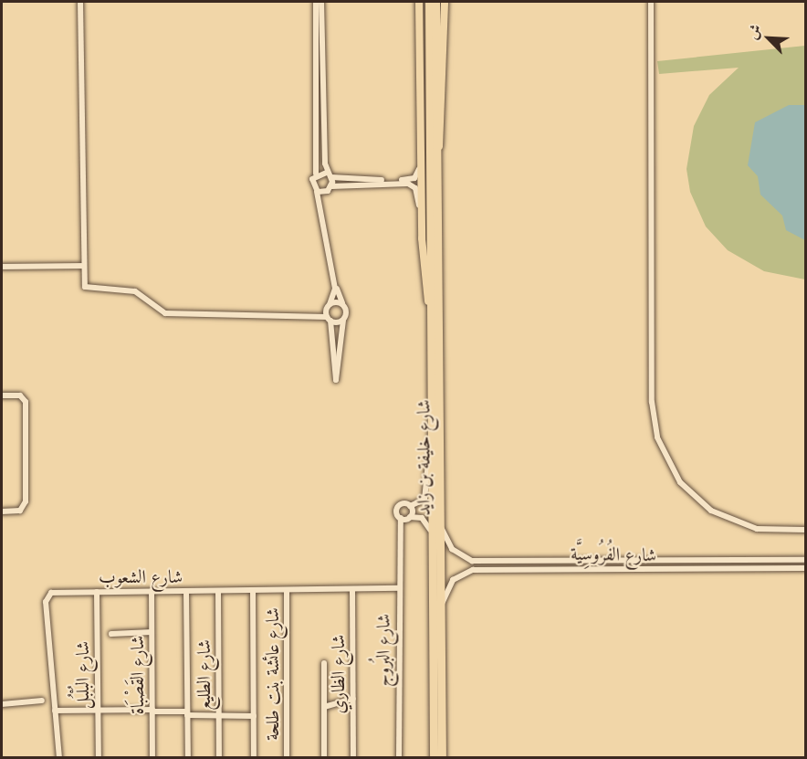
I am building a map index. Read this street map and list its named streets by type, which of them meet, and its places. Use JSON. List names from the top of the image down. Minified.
{"streets":{"highway":["شارع خليفة بن زايد"],"street":["شارع الفُرُوسِيَّة","شارع الشعوب","شارع البُروج","شارع عائشة بنت طلحة","شارع الظاري","شارع البُلْبُل","شارع القَصْبَاة","شارع الطليع"]},"crossings":[["شارع خليفة بن زايد","شارع الفُرُوسِيَّة"],["شارع الشعوب","شارع البُروج"],["شارع الشعوب","شارع عائشة بنت طلحة"],["شارع الشعوب","شارع الظاري"],["شارع الشعوب","شارع البُلْبُل"],["شارع الشعوب","شارع القَصْبَاة"],["شارع الشعوب","شارع الطليع"]],"north":"top left"}
